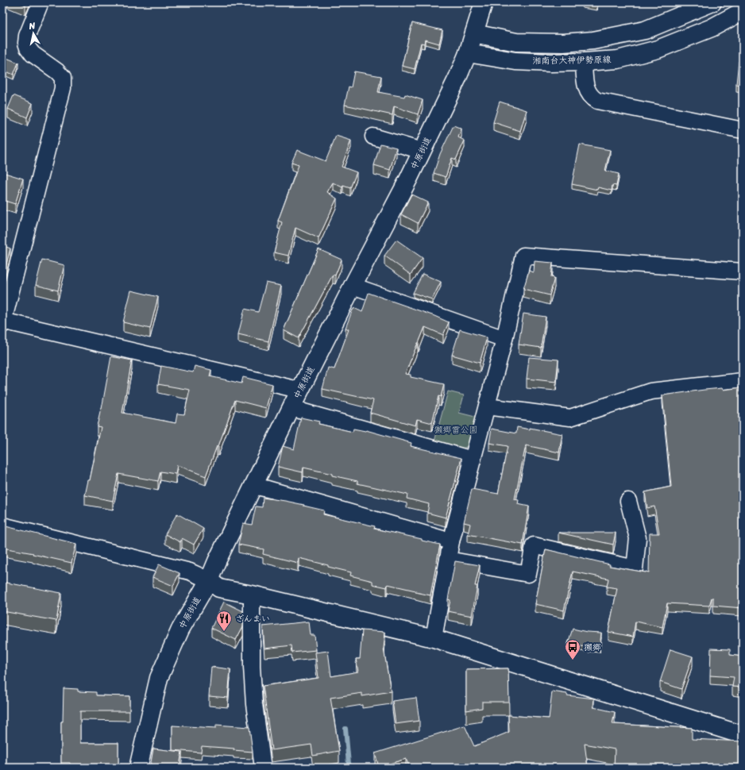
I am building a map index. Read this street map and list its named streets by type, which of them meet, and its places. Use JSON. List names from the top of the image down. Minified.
{"streets":{"street":["湘南台大神伊勢原線","中原街道"]},"crossings":[["湘南台大神伊勢原線","中原街道"]],"parks":["獺郷雷公園"],"places":{"restaurant":["ざんまい"],"bus stop":["獺郷"]},"north":"top"}
